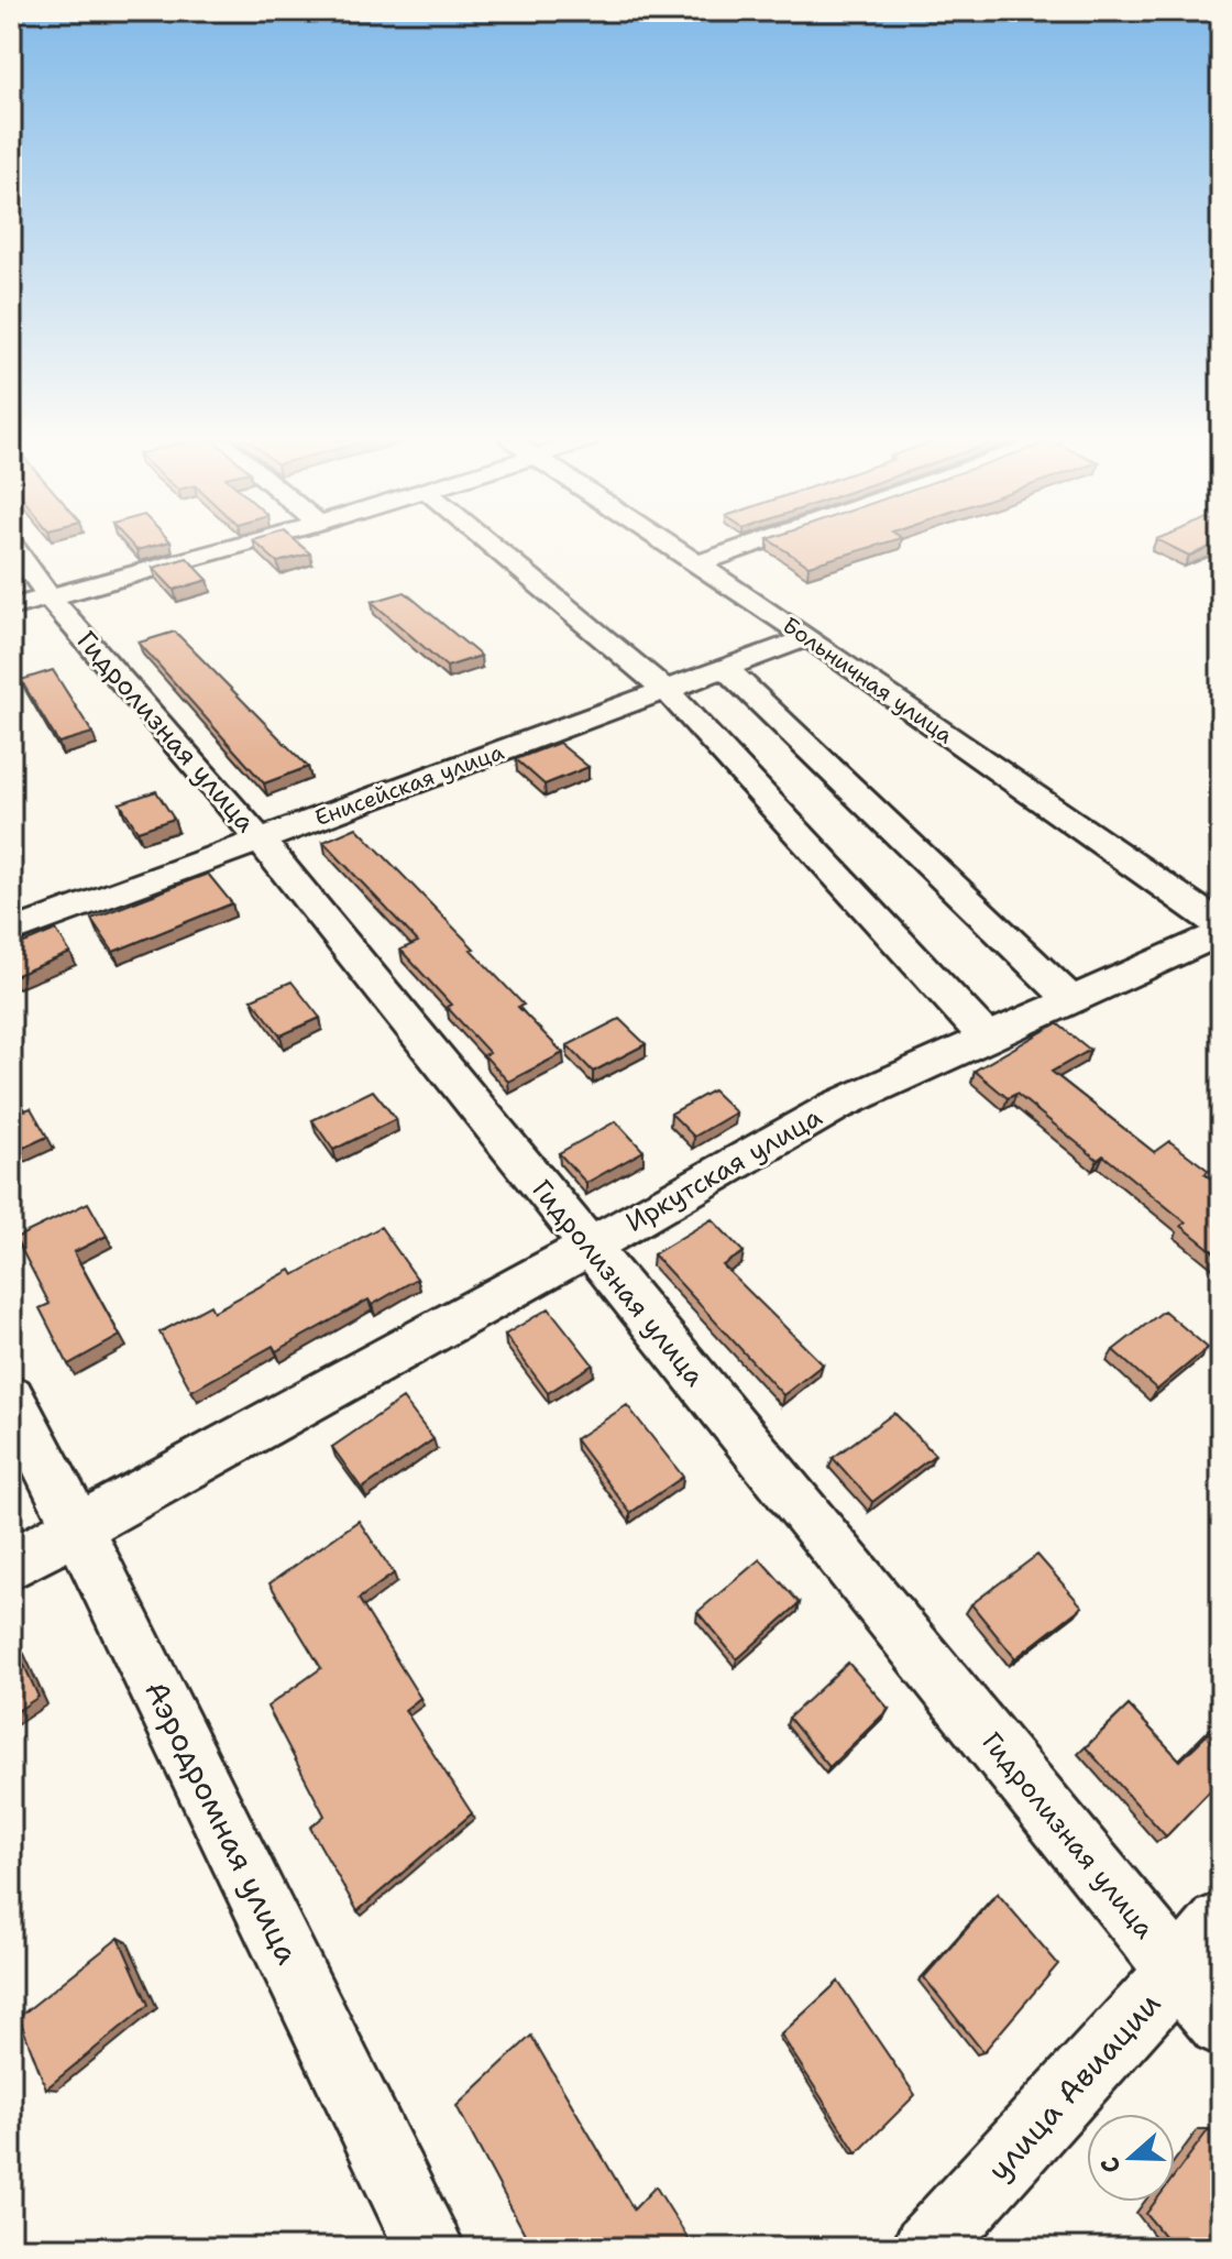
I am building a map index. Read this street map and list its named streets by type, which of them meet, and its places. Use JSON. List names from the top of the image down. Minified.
{"streets":{"street":["Больничная улица","Гидролизная улица","Енисейская улица","Иркутская улица","Аэродромная улица","улица Авиации"]},"crossings":[["Больничная улица","Енисейская улица"],["Гидролизная улица","Енисейская улица"],["Гидролизная улица","Иркутская улица"],["Гидролизная улица","улица Авиации"],["Иркутская улица","Аэродромная улица"]],"north":"left"}
